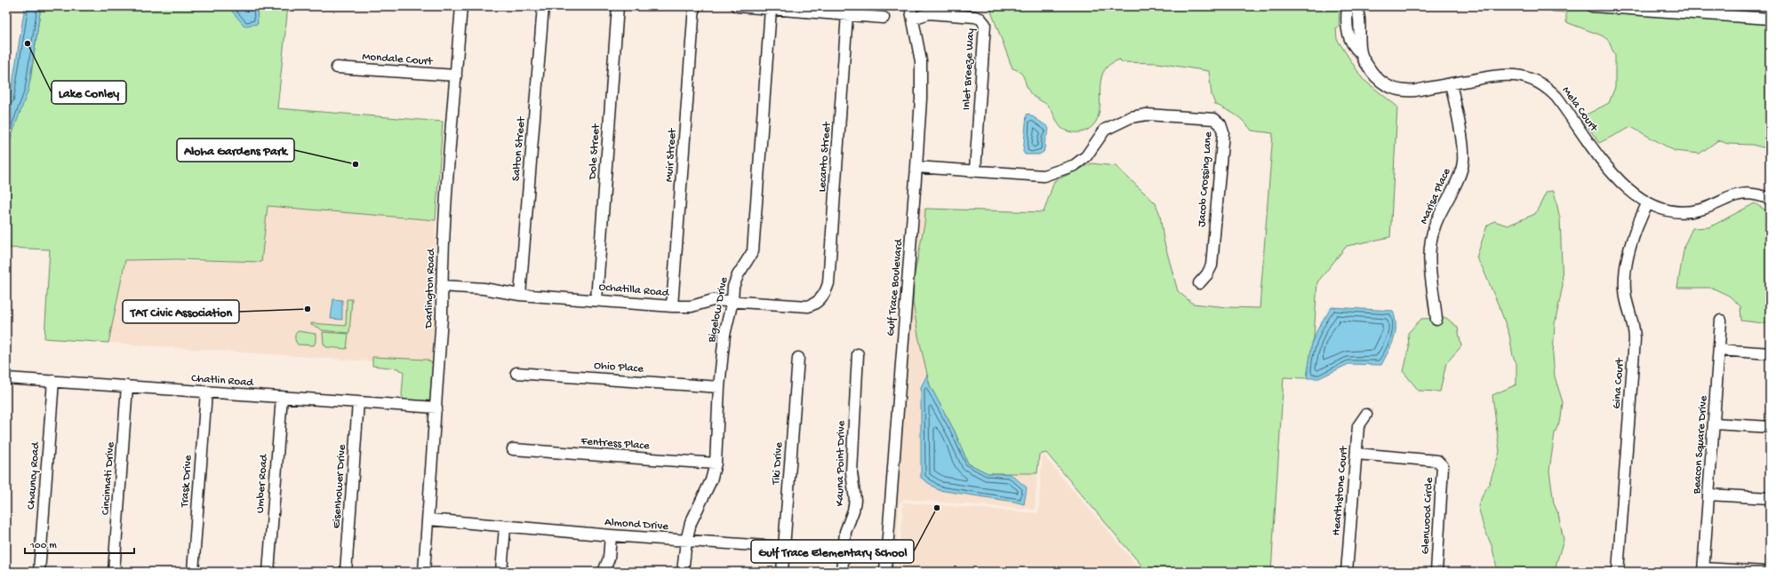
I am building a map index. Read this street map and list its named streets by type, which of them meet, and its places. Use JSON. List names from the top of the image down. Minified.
{"streets":{"street":["Mondale Court","Inlet Breeze Way","Mela Court","Salton Street","Dole Street","Muir Street","Lecanto Street","Jacob Crossing Lane","Marisa Place","Gulf Trace Boulevard","Darlington Road","Ochatilla Road","Bigelow Drive","Ohio Place","Chatlin Road","Gina Court","Fentress Place","Beacon Square Drive","Tiki Drive","Kauna Point Drive","Chauncy Road","Cincinnati Drive","Trask Drive","Umber Road","Eisenhower Drive","Hearthstone Court","Glenwood Circle","Almond Drive"]},"crossings":[["Mondale Court","Darlington Road"],["Inlet Breeze Way","Jacob Crossing Lane"],["Inlet Breeze Way","Gulf Trace Boulevard"],["Mela Court","Marisa Place"],["Mela Court","Gina Court"],["Salton Street","Ochatilla Road"],["Dole Street","Ochatilla Road"],["Muir Street","Ochatilla Road"],["Lecanto Street","Ochatilla Road"],["Jacob Crossing Lane","Gulf Trace Boulevard"],["Darlington Road","Ochatilla Road"],["Darlington Road","Chatlin Road"],["Darlington Road","Almond Drive"],["Ochatilla Road","Bigelow Drive"],["Bigelow Drive","Ohio Place"],["Bigelow Drive","Fentress Place"],["Bigelow Drive","Almond Drive"],["Chatlin Road","Chauncy Road"],["Chatlin Road","Cincinnati Drive"],["Chatlin Road","Trask Drive"],["Chatlin Road","Umber Road"],["Chatlin Road","Eisenhower Drive"],["Tiki Drive","Almond Drive"],["Kauna Point Drive","Almond Drive"],["Hearthstone Court","Glenwood Circle"]],"places":["Lake Conley","Aloha Gardens Park","TAT Civic Association","Gulf Trace Elementary School"],"scale_bar":"100 m"}
